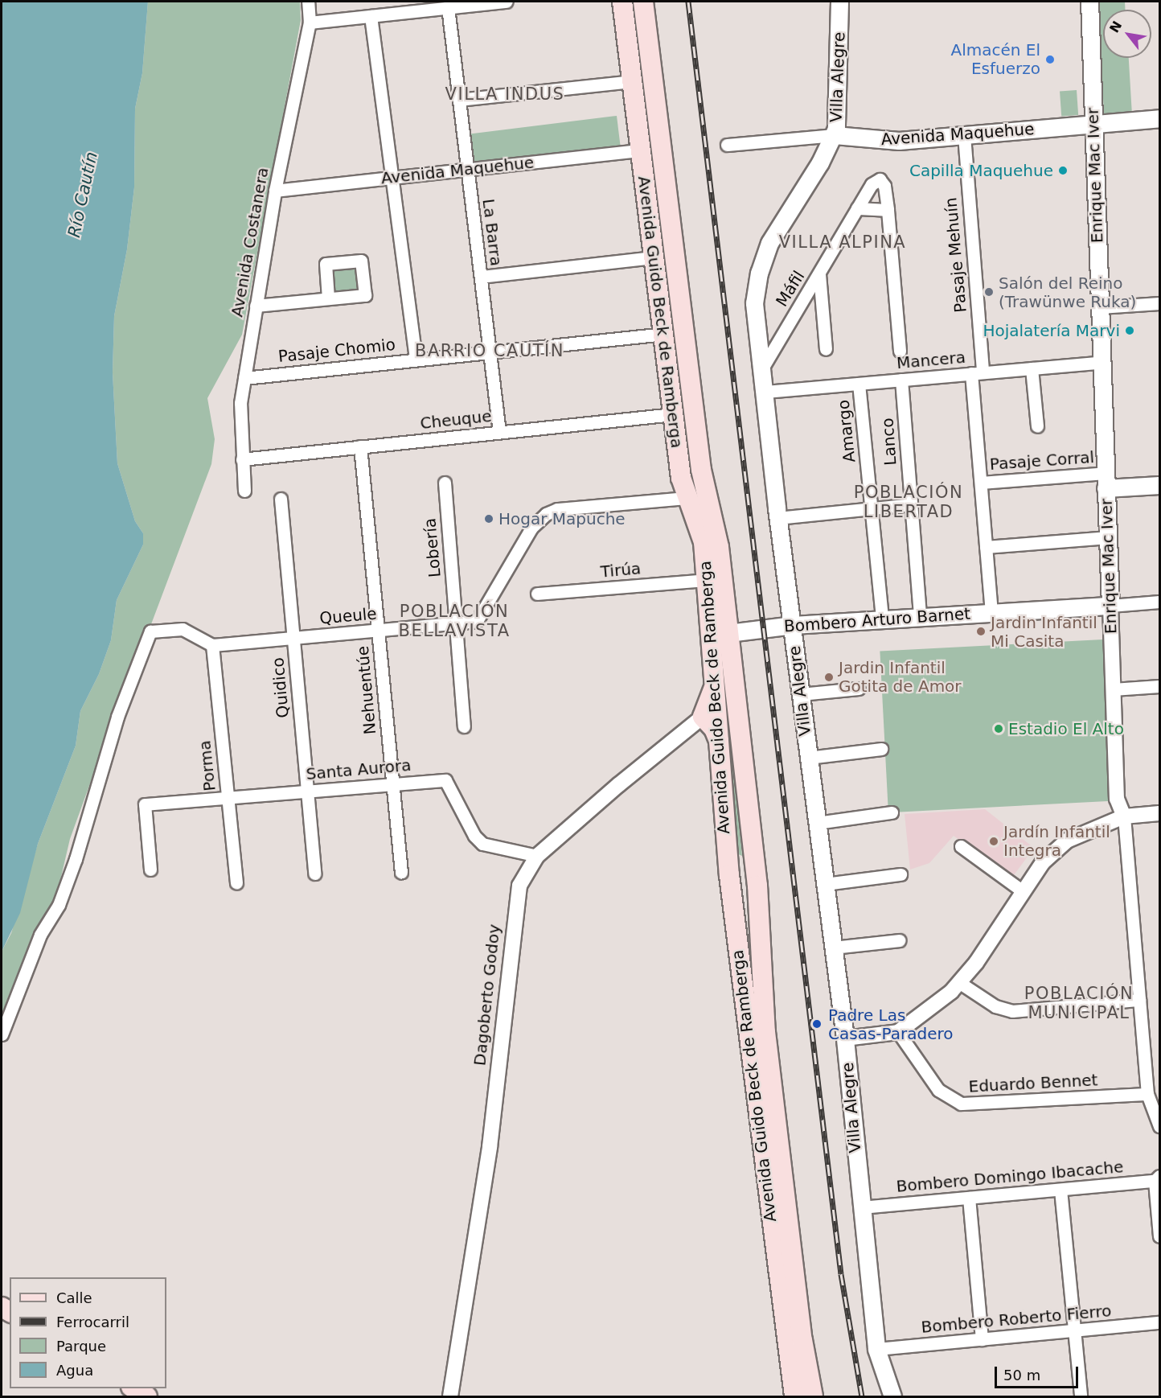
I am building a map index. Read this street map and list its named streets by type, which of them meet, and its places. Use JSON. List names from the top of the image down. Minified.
{"streets":{"main road":["Villa Alegre","Avenida Maquehue","Enrique Mac Iver","Avenida Guido Beck de Ramberga","Bombero Arturo Barnet"],"street":["La Barra","Avenida Costanera","Pasaje Mehuín","Máfil","Pasaje Chomio","Mancera","Cheuque","Amargo","Lanco","Pasaje Corral","Lobería","Tirúa","Queule","Quidico","Nehuentúe","Porma","Santa Aurora","Dagoberto Godoy","Eduardo Bennet","Bombero Domingo Ibacache","Bombero Roberto Fierro"]},"crossings":[["Villa Alegre","Avenida Maquehue"],["Villa Alegre","Máfil"],["Villa Alegre","Mancera"],["Villa Alegre","Bombero Arturo Barnet"],["Villa Alegre","Bombero Domingo Ibacache"],["Villa Alegre","Bombero Roberto Fierro"],["Avenida Maquehue","Enrique Mac Iver"],["Avenida Maquehue","La Barra"],["Avenida Maquehue","Avenida Costanera"],["Avenida Maquehue","Pasaje Mehuín"],["Avenida Maquehue","Avenida Guido Beck de Ramberga"],["Enrique Mac Iver","Mancera"],["Enrique Mac Iver","Pasaje Corral"],["Enrique Mac Iver","Bombero Arturo Barnet"],["Enrique Mac Iver","Eduardo Bennet"],["La Barra","Pasaje Chomio"],["La Barra","Cheuque"],["Avenida Costanera","Pasaje Chomio"],["Avenida Costanera","Cheuque"],["Pasaje Mehuín","Mancera"],["Pasaje Mehuín","Pasaje Corral"],["Pasaje Mehuín","Bombero Arturo Barnet"],["Avenida Guido Beck de Ramberga","Pasaje Chomio"],["Avenida Guido Beck de Ramberga","Cheuque"],["Avenida Guido Beck de Ramberga","Tirúa"],["Avenida Guido Beck de Ramberga","Queule"],["Avenida Guido Beck de Ramberga","Bombero Arturo Barnet"],["Avenida Guido Beck de Ramberga","Dagoberto Godoy"],["Mancera","Amargo"],["Mancera","Lanco"],["Cheuque","Nehuentúe"],["Amargo","Bombero Arturo Barnet"],["Lanco","Bombero Arturo Barnet"],["Lobería","Queule"],["Queule","Quidico"],["Queule","Nehuentúe"],["Queule","Porma"],["Quidico","Santa Aurora"],["Nehuentúe","Santa Aurora"],["Porma","Santa Aurora"],["Santa Aurora","Dagoberto Godoy"]],"districts":["VILLA INDUS","VILLA ALPINA","BARRIO CAUTÍN","POBLACIÓN LIBERTAD","POBLACIÓN BELLAVISTA","POBLACIÓN MUNICIPAL"],"water":["Río Cautín"],"places":["Almacén El Esfuerzo","Capilla Maquehue","Salón del Reino (Trawünwe Ruka)","Hojalatería Marvi","Hogar Mapuche","Jardin Infantil Mi Casita","Jardin Infantil Gotita de Amor","Estadio El Alto","Jardín Infantil Integra","Padre Las Casas-Paradero"],"legend":["Calle","Ferrocarril","Parque","Agua"],"scale_bar":"50 m","north":"top left"}
